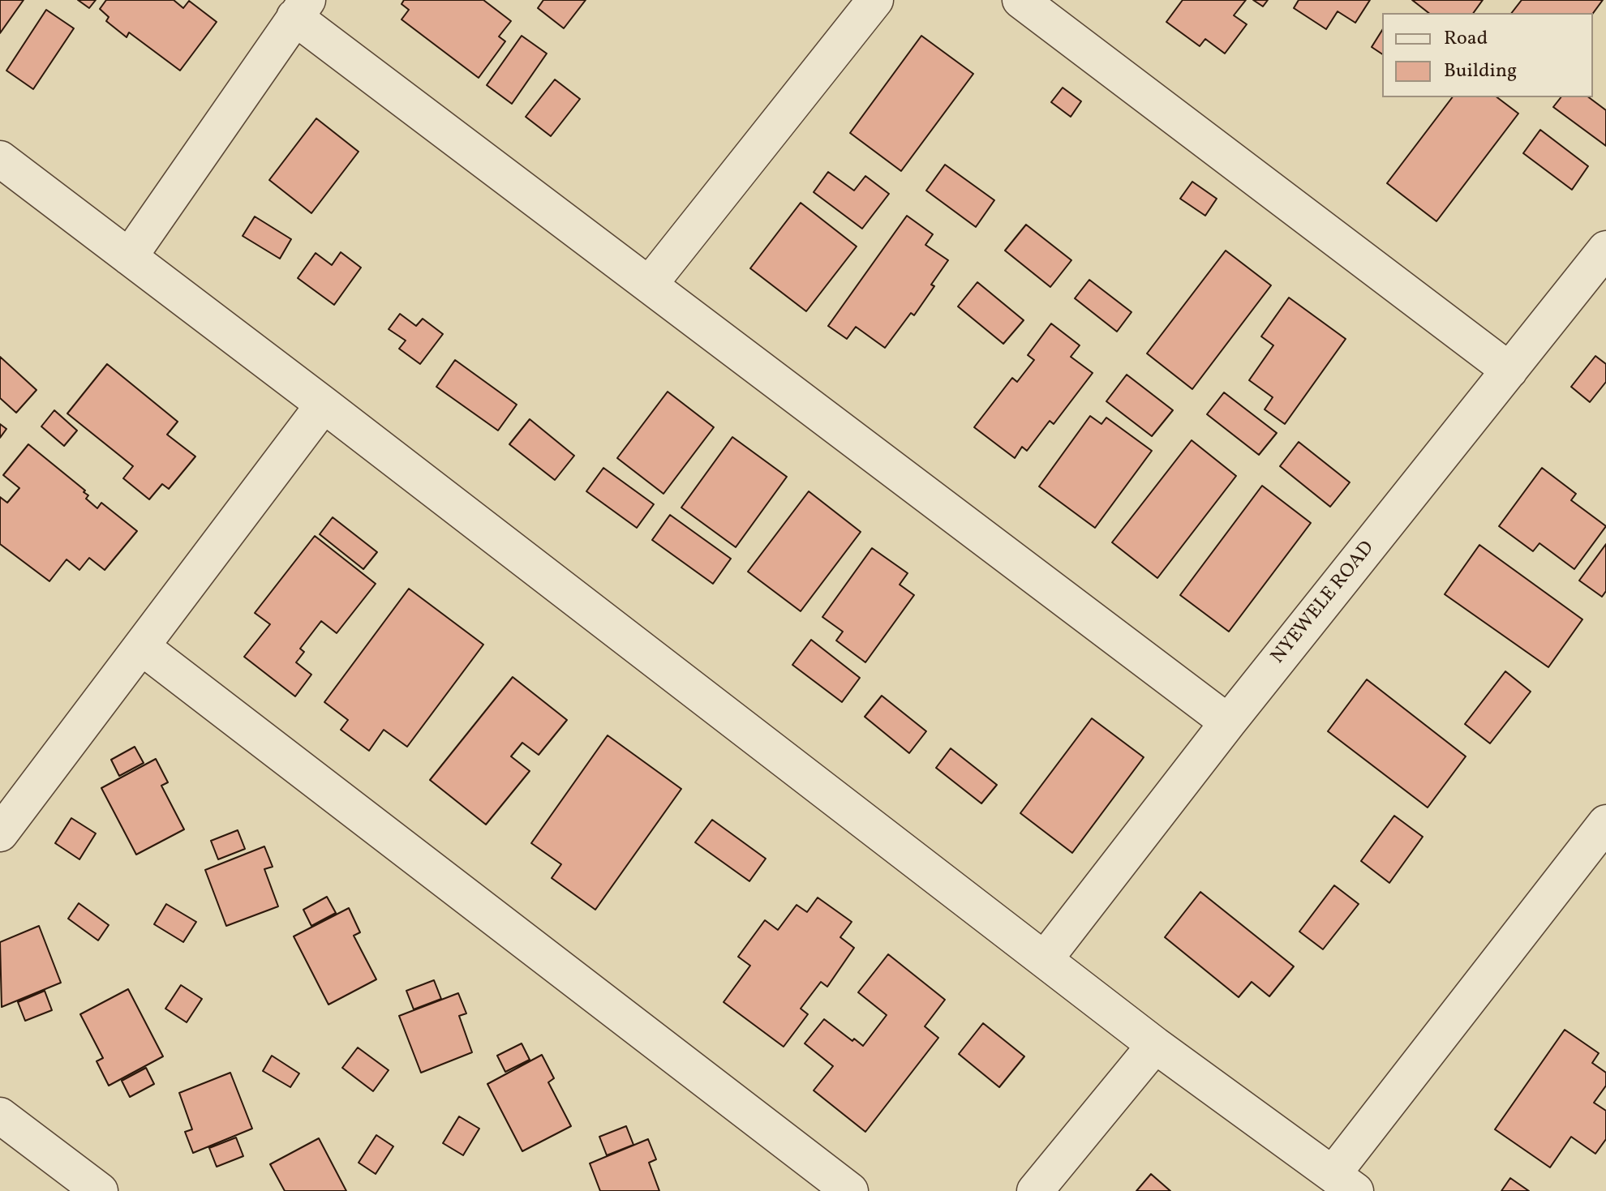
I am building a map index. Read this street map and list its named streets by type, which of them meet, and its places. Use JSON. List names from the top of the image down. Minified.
{"streets":{"street":["NYEWELE ROAD"]},"legend":["Road","Building"]}
